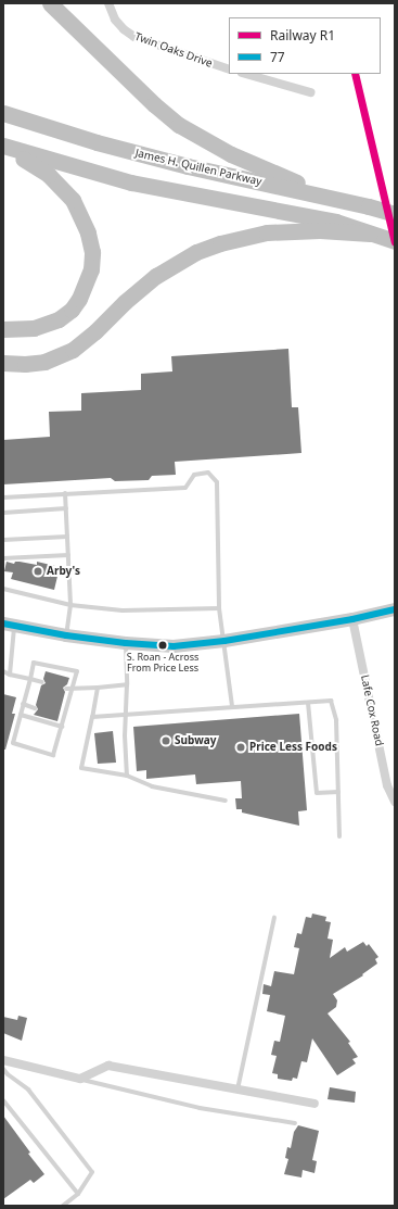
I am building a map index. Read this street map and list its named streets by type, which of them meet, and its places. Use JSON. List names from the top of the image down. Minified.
{"streets":{"highway":["James H. Quillen Parkway"],"street":["Twin Oaks Drive","Lafe Cox Road"]},"places":["Arby's","S. Roan - Across From Price Less","Subway","Price Less Foods"],"lines":["rail line R1","transit line 77"],"legend":["Railway R1","77"]}
